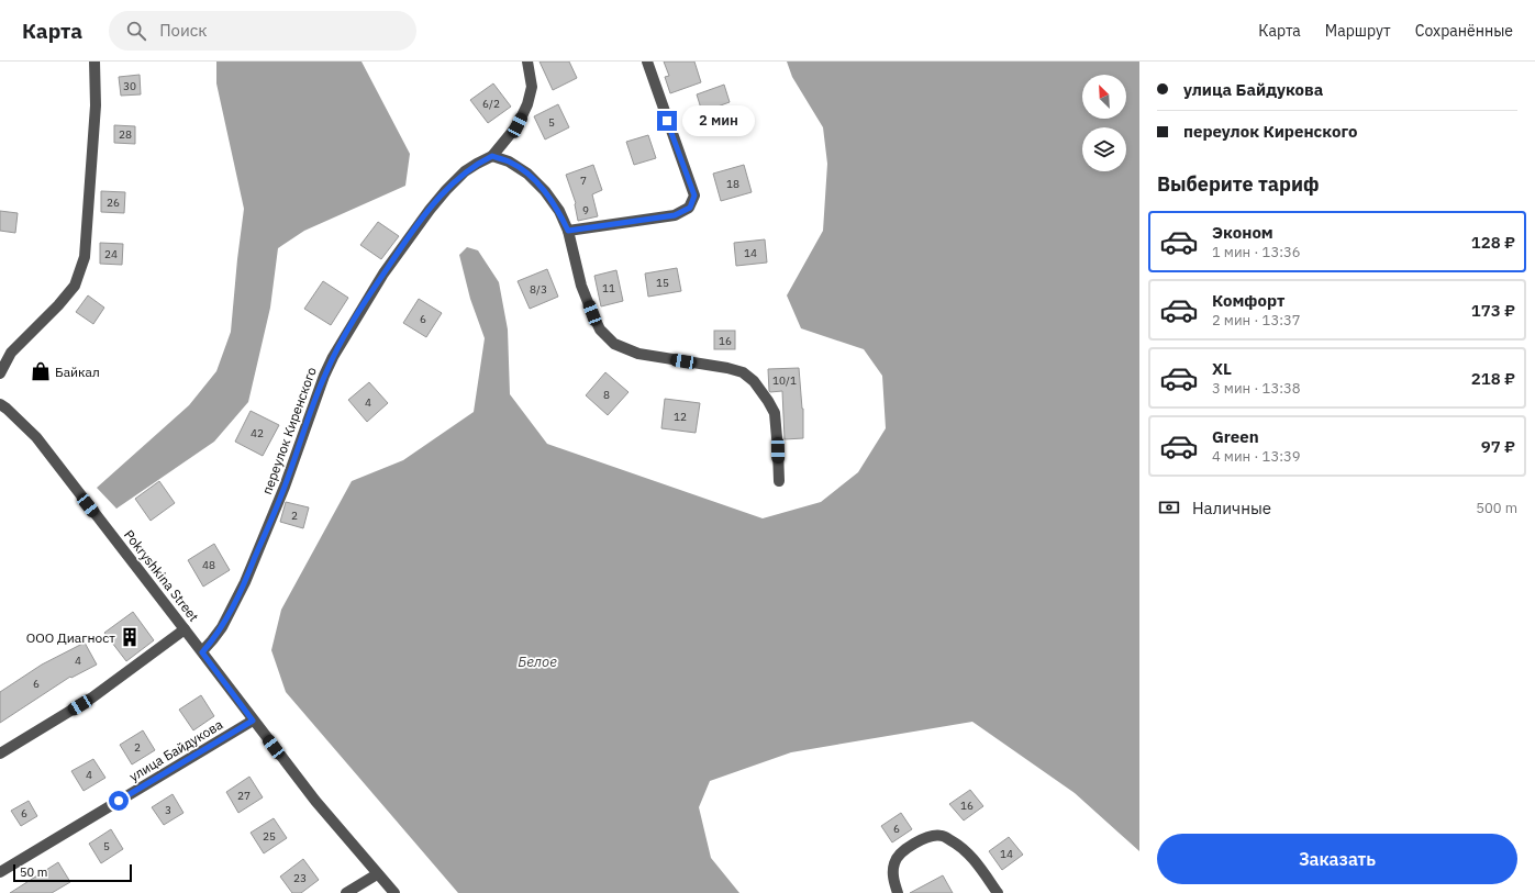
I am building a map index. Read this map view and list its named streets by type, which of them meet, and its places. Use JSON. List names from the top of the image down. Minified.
{"streets":{"street":["переулок Киренского","Pokryshkina Street","улица Байдукова"]},"crossings":[["переулок Киренского","Pokryshkina Street"],["Pokryshkina Street","улица Байдукова"]],"water":["Белое"],"places":{"shop":["Байкал"],"building":["ООО Диагност"]},"house_numbers":["30","6/2","5","28","7","18","26","9","14","24","15","11","8/3","6","16","10/1","8","4","12","42","2","48","4","6","2","4","27","16","3","6","6","25","5","14","23"],"scale_bar":"50 m","north":"top left","page":{"header":"Карта","search":"Поиск","nav":["Карта","Маршрут","Сохранённые"],"banner":["улица Байдукова","переулок Киренского"],"bubble":"2 мин","heading":"Выберите тариф","list":[{"name":"Эконом","note":"1 мин · 13:36","value":"128 ₽"},{"name":"Комфорт","note":"2 мин · 13:37","value":"173 ₽"},{"name":"XL","note":"3 мин · 13:38","value":"218 ₽"},{"name":"Green","note":"4 мин · 13:39","value":"97 ₽"}],"pay":["Наличные","500 m"],"buttons":"Заказать","scale":"50 m"}}
